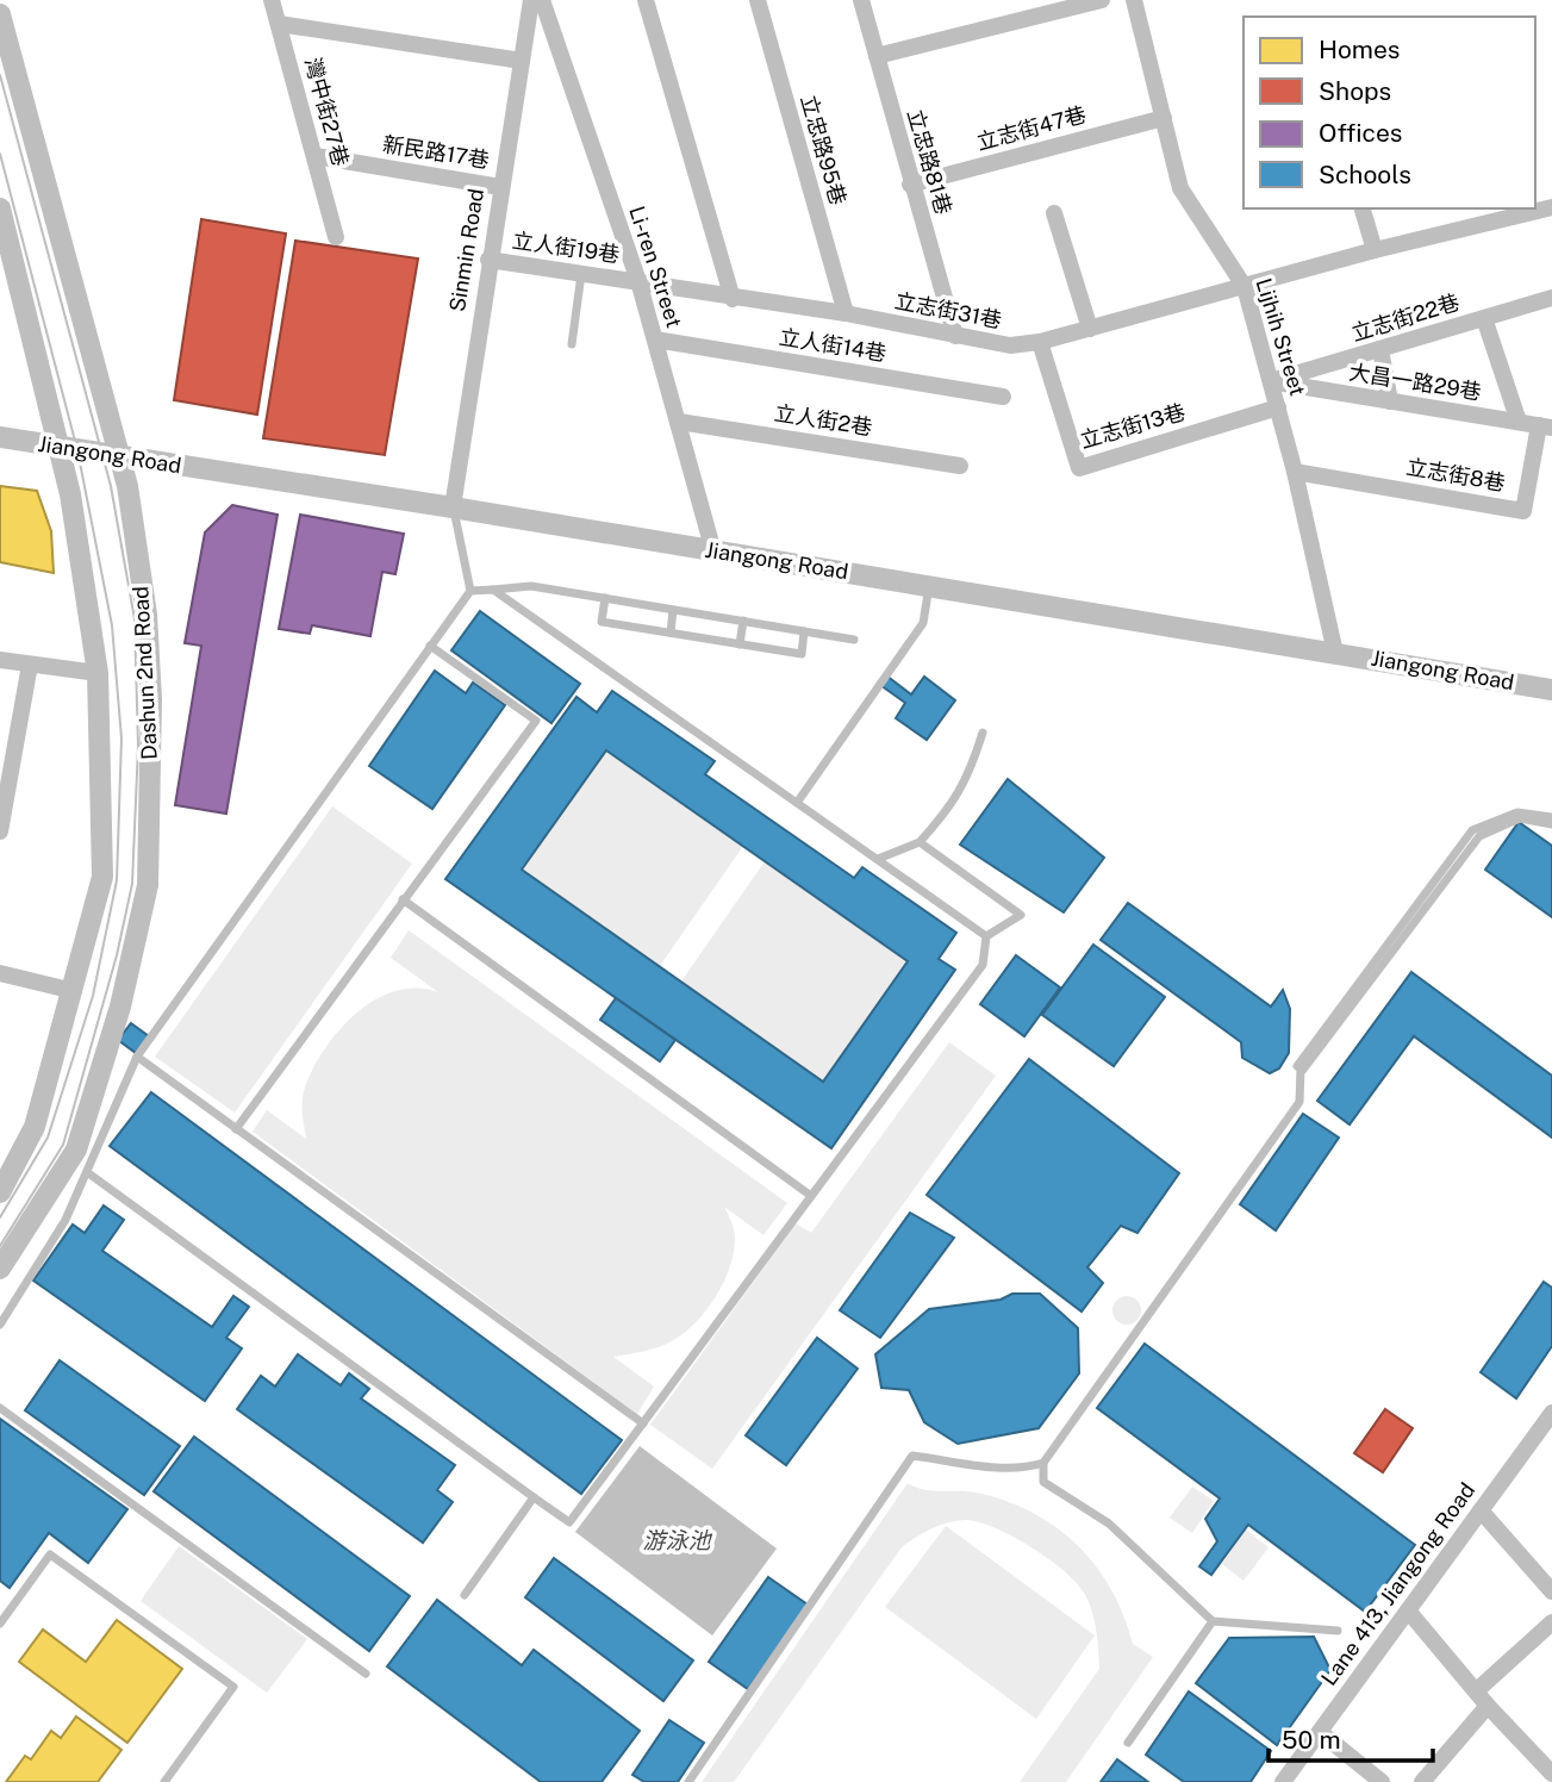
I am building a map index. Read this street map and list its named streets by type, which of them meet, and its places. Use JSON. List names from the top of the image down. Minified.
{"streets":{"street":["灣中街27巷","立志街47巷","立忠路95巷","新民路17巷","立忠路81巷","立人街19巷","Sinmin Road","Li-ren Street","立志街31巷","立志街22巷","Lijhih Street","立人街14巷","大昌一路29巷","立人街2巷","立志街13巷","Jiangong Road","立志街8巷","Dashun 2nd Road","Lane 413, Jiangong Road"]},"crossings":[["灣中街27巷","新民路17巷"],["立志街47巷","立忠路81巷"],["立志街47巷","Lijhih Street"],["立忠路95巷","立志街31巷"],["新民路17巷","Sinmin Road"],["立忠路81巷","立志街31巷"],["立人街19巷","Sinmin Road"],["立人街19巷","Li-ren Street"],["立人街19巷","立志街31巷"],["Sinmin Road","Jiangong Road"],["Li-ren Street","立志街31巷"],["Li-ren Street","立人街14巷"],["Li-ren Street","立人街2巷"],["Li-ren Street","Jiangong Road"],["立志街31巷","Lijhih Street"],["立志街31巷","立志街13巷"],["立志街22巷","Lijhih Street"],["立志街22巷","大昌一路29巷"],["Lijhih Street","大昌一路29巷"],["Lijhih Street","立志街13巷"],["Lijhih Street","Jiangong Road"],["Lijhih Street","立志街8巷"],["大昌一路29巷","立志街8巷"],["Jiangong Road","Dashun 2nd Road"]],"water":["游泳池"],"legend":["Homes","Shops","Offices","Schools"],"scale_bar":"50 m"}
